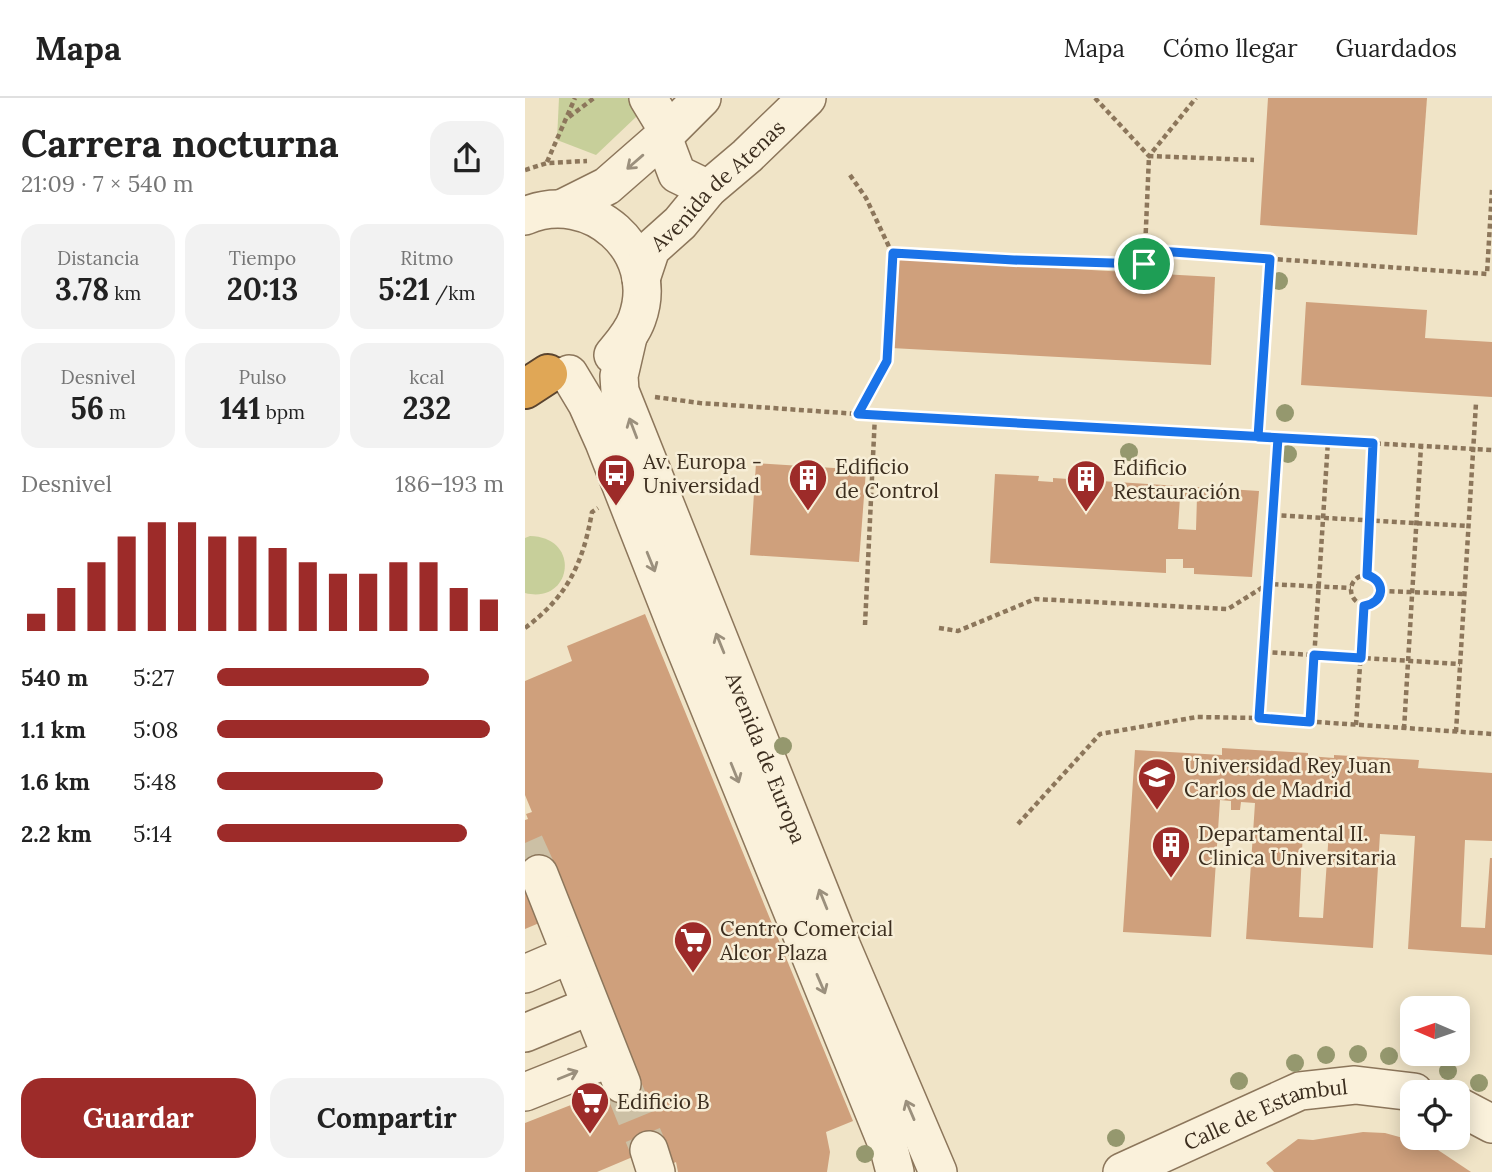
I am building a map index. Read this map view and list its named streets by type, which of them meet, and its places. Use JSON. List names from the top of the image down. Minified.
{"streets":{"street":["Avenida de Atenas","Avenida de Europa","Calle de Estambul"]},"crossings":[["Avenida de Atenas","Avenida de Europa"]],"places":{"bus stop":["Av. Europa - Universidad"],"building":["Edificio de Control","Edificio Restauración","Departamental II. Clinica Universitaria"],"school or university":["Universidad Rey Juan Carlos de Madrid"],"supermarket":["Centro Comercial Alcor Plaza","Edificio B"]},"north":"left","page":{"header":"Mapa","nav":["Mapa","Cómo llegar","Guardados"],"heading":["Carrera nocturna","21:09 · 7 × 540 m"],"stats":[["Distancia","3.78 km"],["Tiempo","20:13"],["Ritmo","5:21 /km"],["Desnivel","56 m"],["Pulso","141 bpm"],["kcal","232"]],"chart":["Desnivel","186–193 m"],"list":[{"name":"540 m","note":"5:27"},{"name":"1.1 km","note":"5:08"},{"name":"1.6 km","note":"5:48"},{"name":"2.2 km","note":"5:14"}],"buttons":["Guardar","Compartir"]}}
